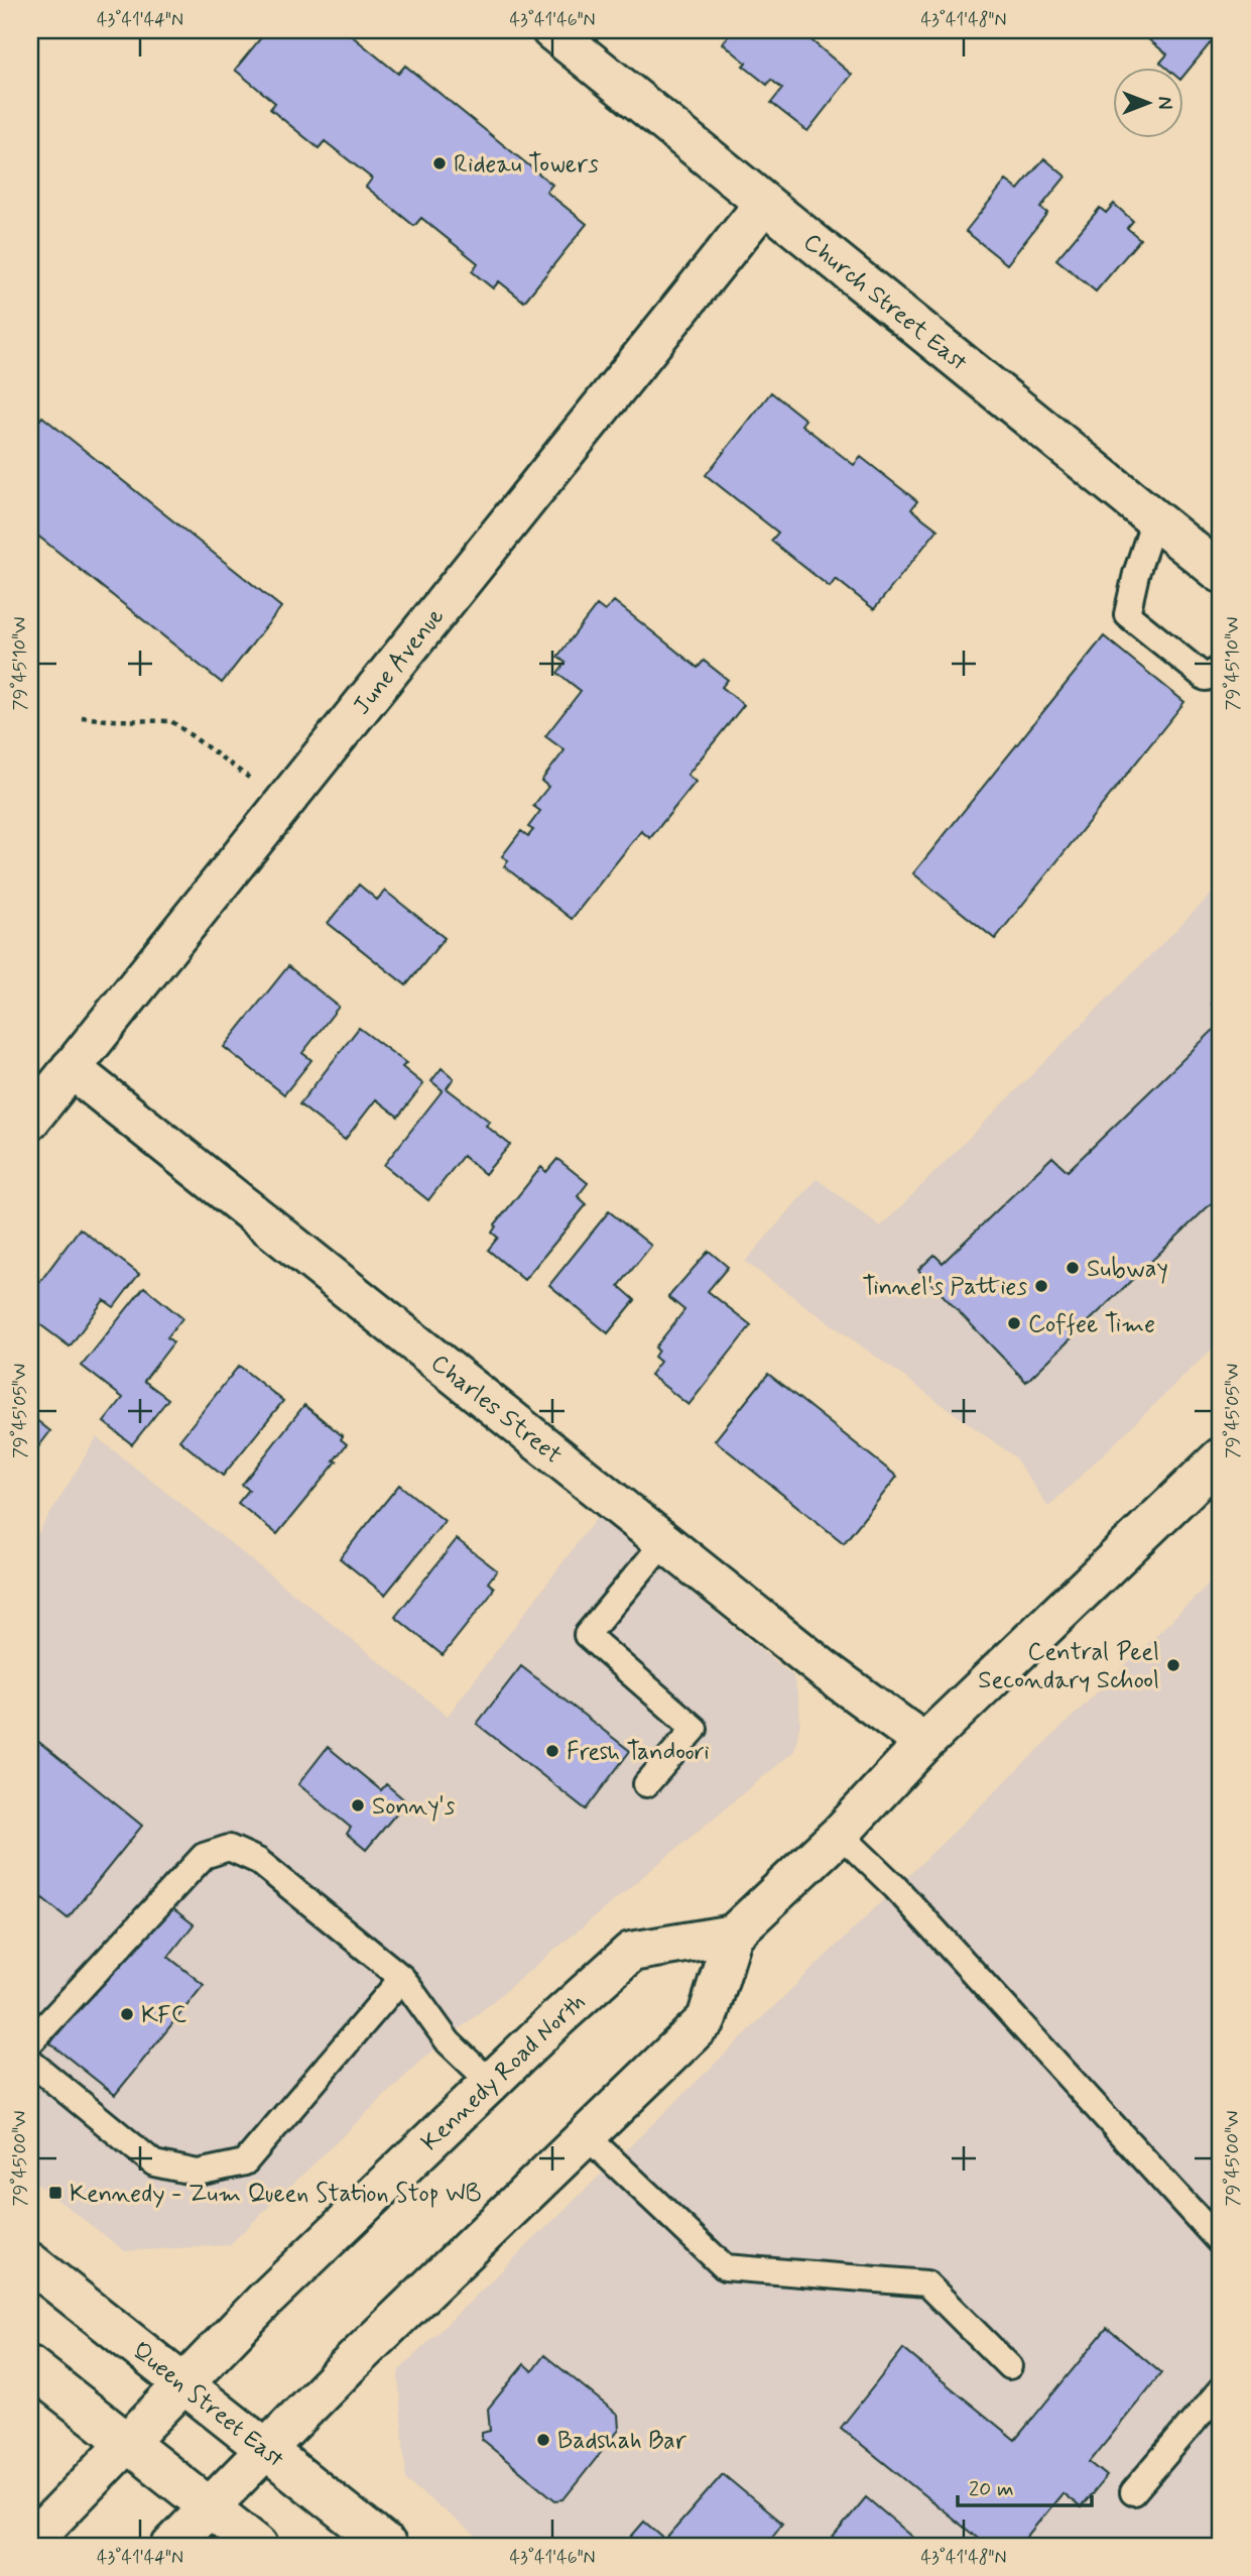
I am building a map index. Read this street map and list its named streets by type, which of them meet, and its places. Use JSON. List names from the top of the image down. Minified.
{"streets":{"main road":["Church Street East","June Avenue","Charles Street","Kennedy Road North","Queen Street East"]},"crossings":[["Church Street East","June Avenue"],["June Avenue","Charles Street"],["Kennedy Road North","Queen Street East"]],"places":{"other":["Rideau Towers","Subway","Tinnel's Patties","Coffee Time","Central Peel Secondary School","Fresh Tandoori","Sonny's","KFC","Badshah Bar"],"transit":["Kennedy - Zum Queen Station Stop WB"]},"scale_bar":"20 m","north":"right","coordinates":["43°41'44\"N","43°41'46\"N","43°41'48\"N","79°45'10\"W","79°45'05\"W","79°45'00\"W"]}
